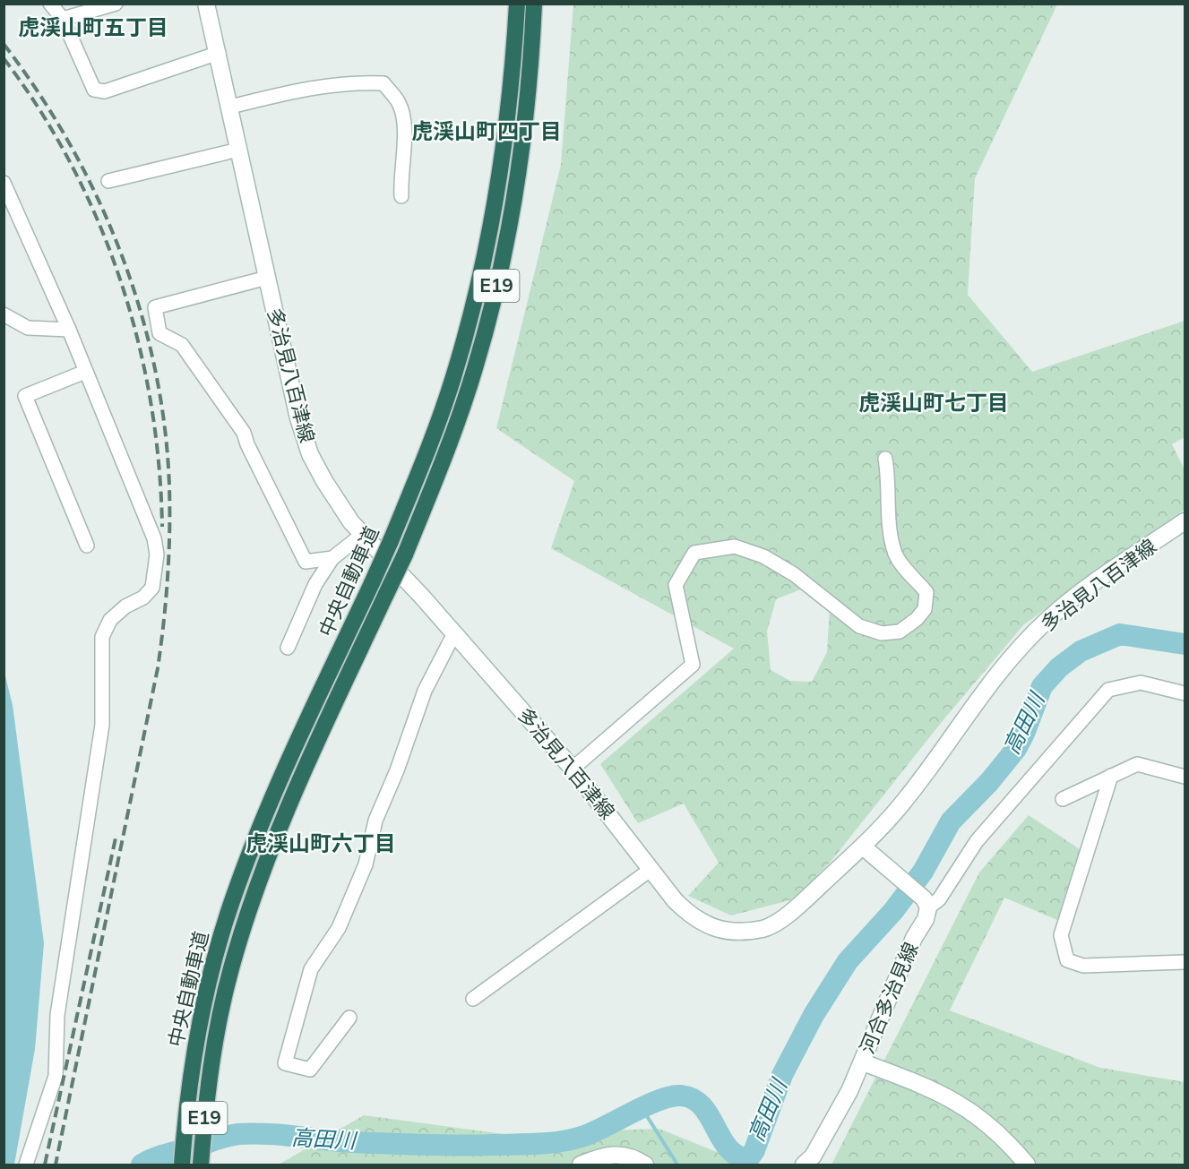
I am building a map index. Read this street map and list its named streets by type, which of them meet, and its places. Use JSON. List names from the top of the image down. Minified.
{"streets":{"highway":["E19","中央自動車道"],"main road":["多治見八百津線","河合多治見線"]},"districts":["虎渓山町五丁目","虎渓山町四丁目","虎渓山町七丁目","虎渓山町六丁目"],"water":["高田川"]}
